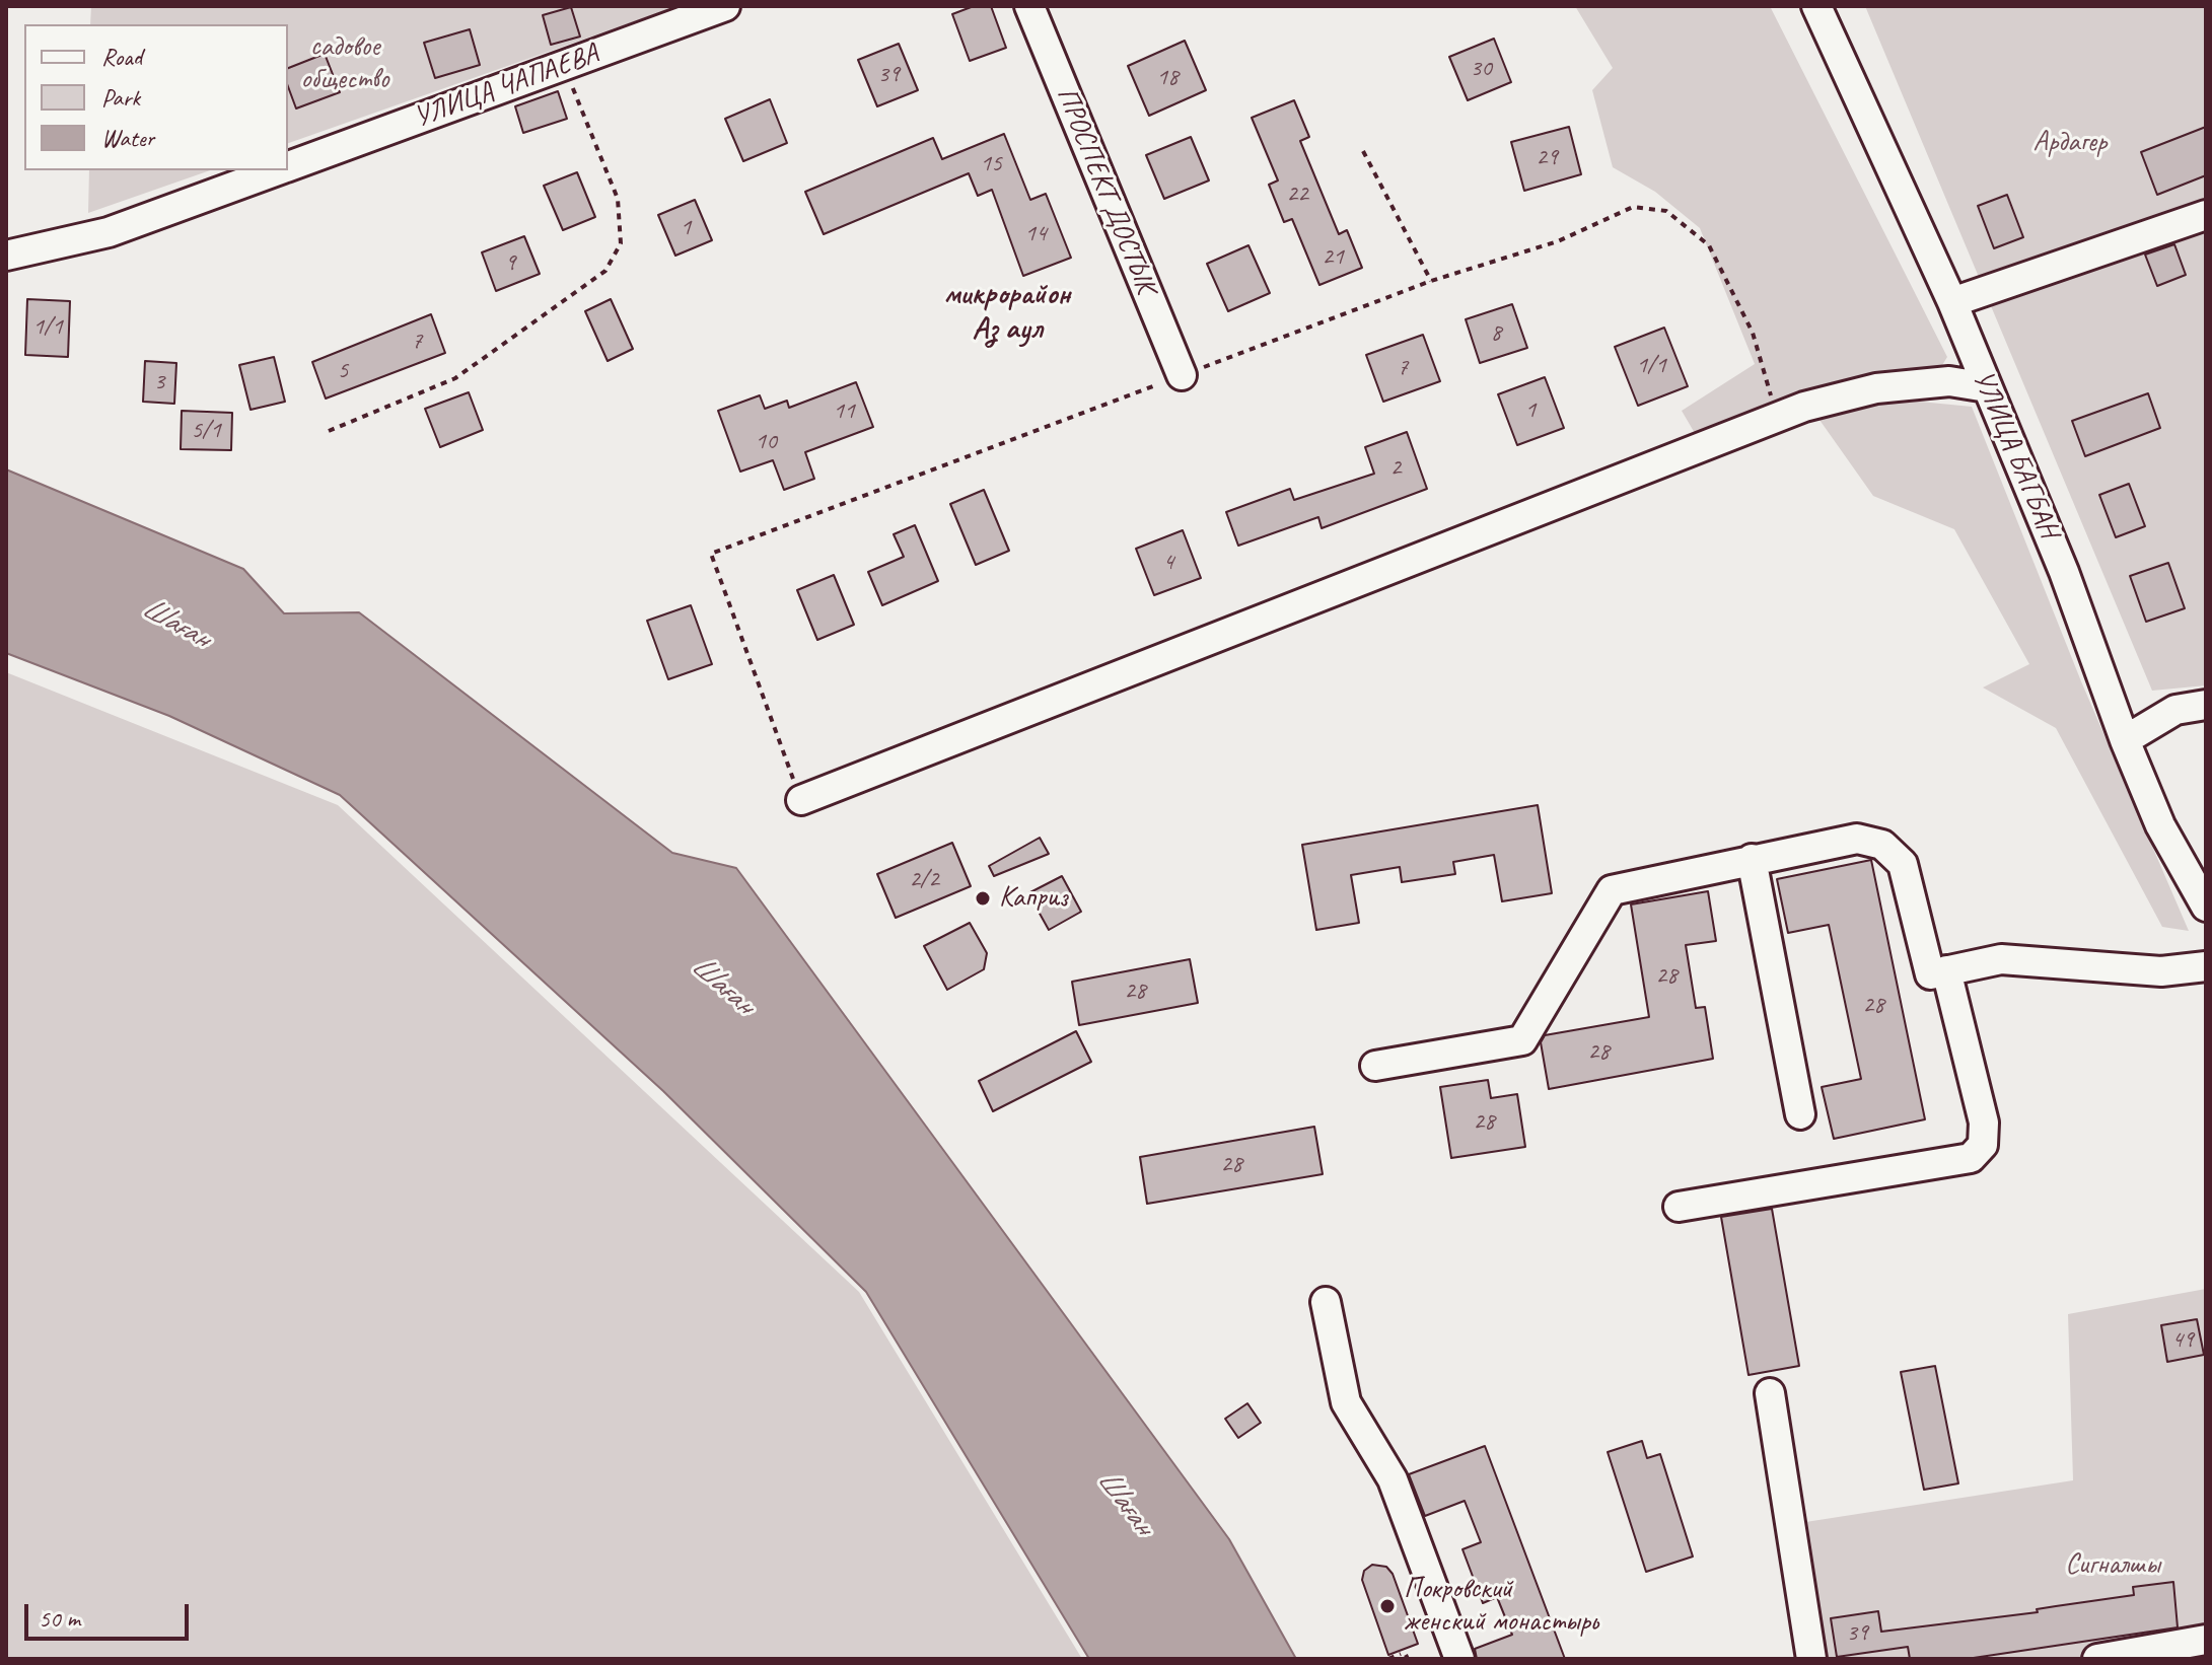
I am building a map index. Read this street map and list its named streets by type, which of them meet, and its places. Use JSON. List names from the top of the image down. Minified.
{"streets":{"street":["УЛИЦА ЧАПАЕВА","ПРОСПЕКТ ДОСТЫК","УЛИЦА БАГБАН"]},"districts":["микрорайон Аз аул"],"water":["Шаған"],"parks":["садовое общество","Ардагер","Сигналшы"],"places":["Каприз","Покровский женский монастырь"],"house_numbers":["30","39","18","29","15","22","1","14","21","9","1/1","8","7","1/1","7","5","3","1","11","5/1","10","2","4","2/2","28","28","28","28","28","28","49","39"],"legend":["Road","Park","Water"],"scale_bar":"50 m"}
